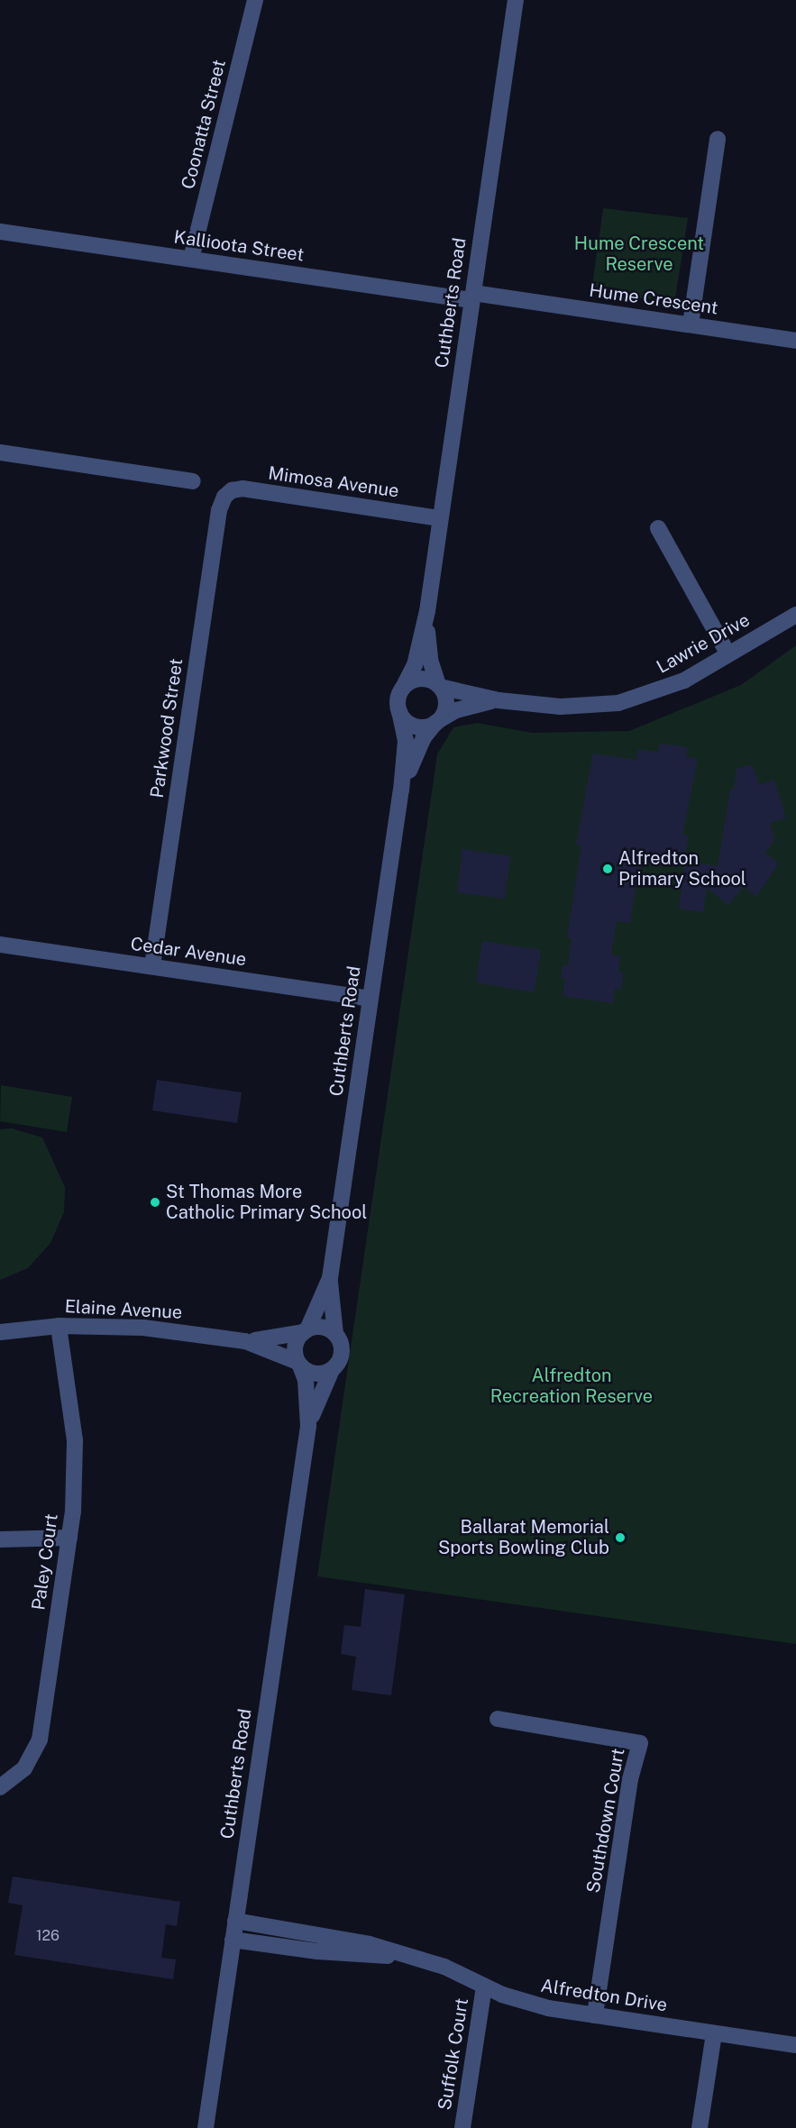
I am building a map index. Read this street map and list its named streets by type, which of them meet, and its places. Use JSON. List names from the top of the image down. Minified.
{"streets":{"street":["Coonatta Street","Kallioota Street","Hume Crescent","Cuthberts Road","Mimosa Avenue","Lawrie Drive","Parkwood Street","Cedar Avenue","Elaine Avenue","Paley Court","Southdown Court","Alfredton Drive","Suffolk Court"]},"crossings":[["Coonatta Street","Kallioota Street"],["Kallioota Street","Hume Crescent"],["Kallioota Street","Cuthberts Road"],["Hume Crescent","Cuthberts Road"],["Cuthberts Road","Mimosa Avenue"],["Cuthberts Road","Lawrie Drive"],["Cuthberts Road","Cedar Avenue"],["Cuthberts Road","Elaine Avenue"],["Cuthberts Road","Alfredton Drive"],["Mimosa Avenue","Parkwood Street"],["Parkwood Street","Cedar Avenue"],["Elaine Avenue","Paley Court"],["Southdown Court","Alfredton Drive"],["Alfredton Drive","Suffolk Court"]],"parks":["Hume Crescent Reserve","Alfredton Recreation Reserve"],"places":["Alfredton Primary School","St Thomas More Catholic Primary School","Ballarat Memorial Sports Bowling Club"],"house_numbers":["126"]}
